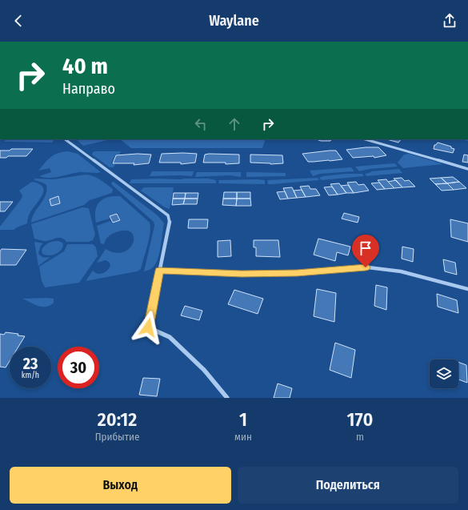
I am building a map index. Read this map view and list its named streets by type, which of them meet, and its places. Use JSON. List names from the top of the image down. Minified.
{"page":{"header":"Waylane","turn":["40 m","Направо"],"speed":"23 km/h","limit":"30","eta":["20:12","Прибытие","1","мин","170","m"],"buttons":["Выход","Поделиться"]}}
